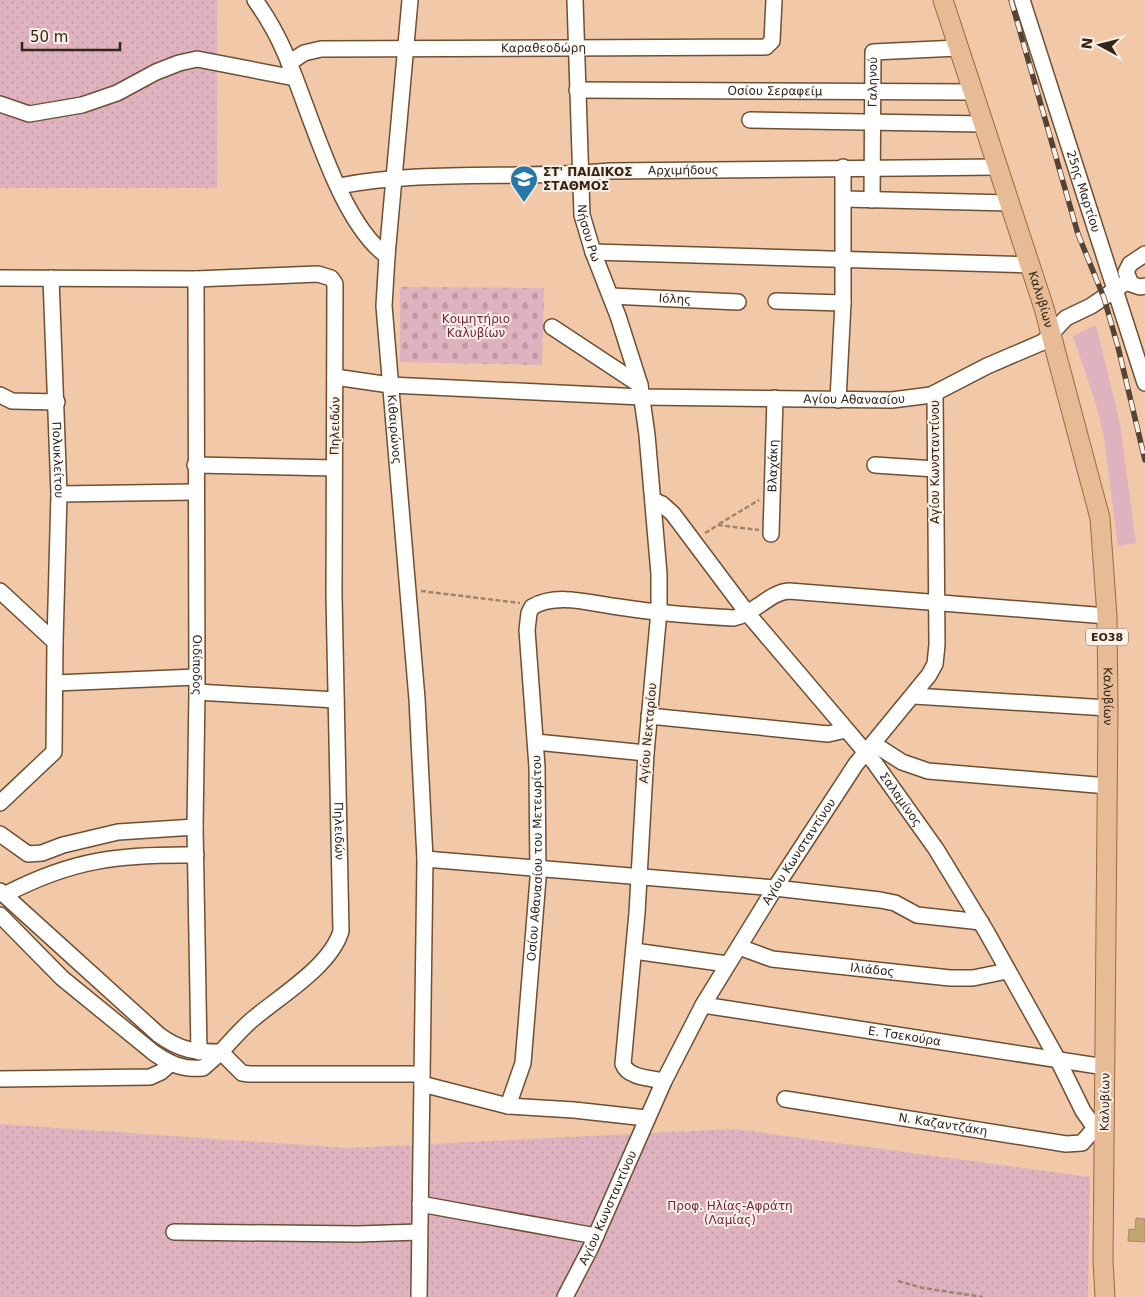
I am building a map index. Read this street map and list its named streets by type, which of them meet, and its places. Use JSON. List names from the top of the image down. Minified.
{"streets":{"main road":["Καλυβίων","ΕΟ38"],"street":["Καραθεοδώρη","Γαληνού","Οσίου Σεραφείμ","Αρχιμήδους","25ης Μαρτίου","Νήσου Ρω","Ιόλης","Αγίου Αθανασίου","Πηλειδών","Κιθαιρώνος","Πολυκλείτου","Αγίου Κωνσταντίνου","Βλαχάκη","Οιδίποδος","Αγίου Νεκταρίου","Σαλαμίνος","Οσίου Αθανασίου του Μετεωρίτου","Ιλιάδος","Ε. Τσεκούρα","Ν. Καζαντζάκη"]},"crossings":[["Καραθεοδώρη","Νήσου Ρω"],["Καραθεοδώρη","Κιθαιρώνος"],["Γαληνού","Οσίου Σεραφείμ"],["Γαληνού","Αρχιμήδους"],["Γαληνού","Καλυβίων"],["Οσίου Σεραφείμ","Νήσου Ρω"],["Οσίου Σεραφείμ","Καλυβίων"],["Αρχιμήδους","Νήσου Ρω"],["Αρχιμήδους","Καλυβίων"],["Αρχιμήδους","Κιθαιρώνος"],["25ης Μαρτίου","Αγίου Αθανασίου"],["Νήσου Ρω","Ιόλης"],["Νήσου Ρω","Αγίου Αθανασίου"],["Νήσου Ρω","Αγίου Νεκταρίου"],["Καλυβίων","Αγίου Αθανασίου"],["Καλυβίων","Σαλαμίνος"],["Καλυβίων","Ε. Τσεκούρα"],["Καλυβίων","Ν. Καζαντζάκη"],["Αγίου Αθανασίου","Πηλειδών"],["Αγίου Αθανασίου","Κιθαιρώνος"],["Αγίου Αθανασίου","Αγίου Κωνσταντίνου"],["Αγίου Αθανασίου","Βλαχάκη"],["Αγίου Αθανασίου","Αγίου Νεκταρίου"],["Πηλειδών","Οιδίποδος"],["Αγίου Κωνσταντίνου","Αγίου Νεκταρίου"],["Αγίου Κωνσταντίνου","Σαλαμίνος"],["Αγίου Κωνσταντίνου","Ιλιάδος"],["Αγίου Κωνσταντίνου","Ε. Τσεκούρα"],["Αγίου Νεκταρίου","Σαλαμίνος"],["Σαλαμίνος","Ιλιάδος"],["Σαλαμίνος","Ε. Τσεκούρα"],["Σαλαμίνος","Ν. Καζαντζάκη"]],"parks":["Κοιμητήριο Καλυβίων","Προφ. Ηλίας-Αφράτη (Λαμίας)"],"places":{"school or university":["ΣΤ' ΠΑΙΔΙΚΟΣ ΣΤΑΘΜΟΣ"]},"scale_bar":"50 m","north":"left"}
